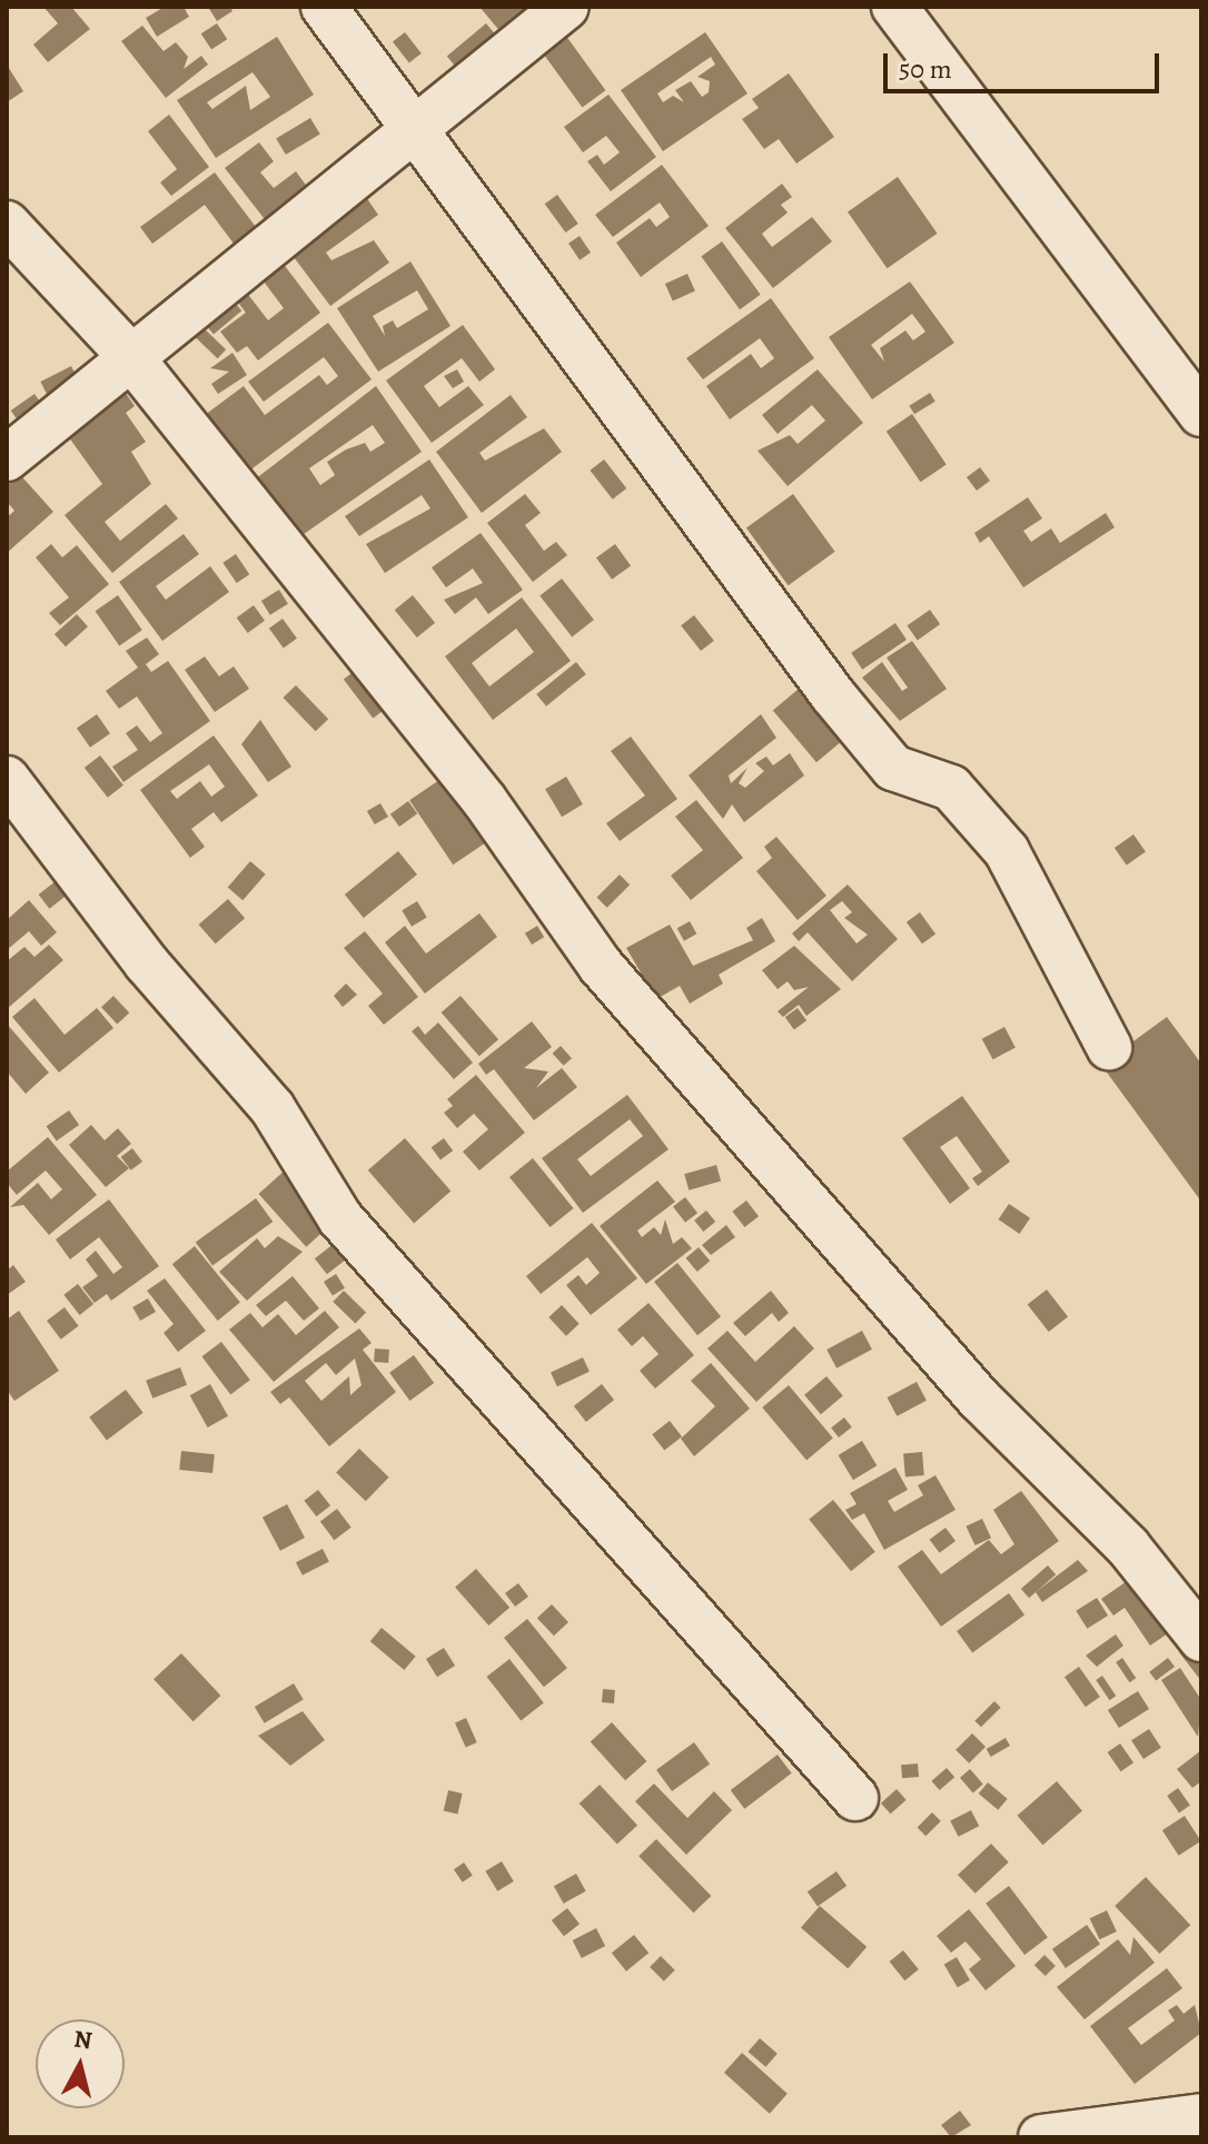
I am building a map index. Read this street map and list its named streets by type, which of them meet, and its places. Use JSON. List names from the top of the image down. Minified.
{"scale_bar":"50 m","north":"top"}
